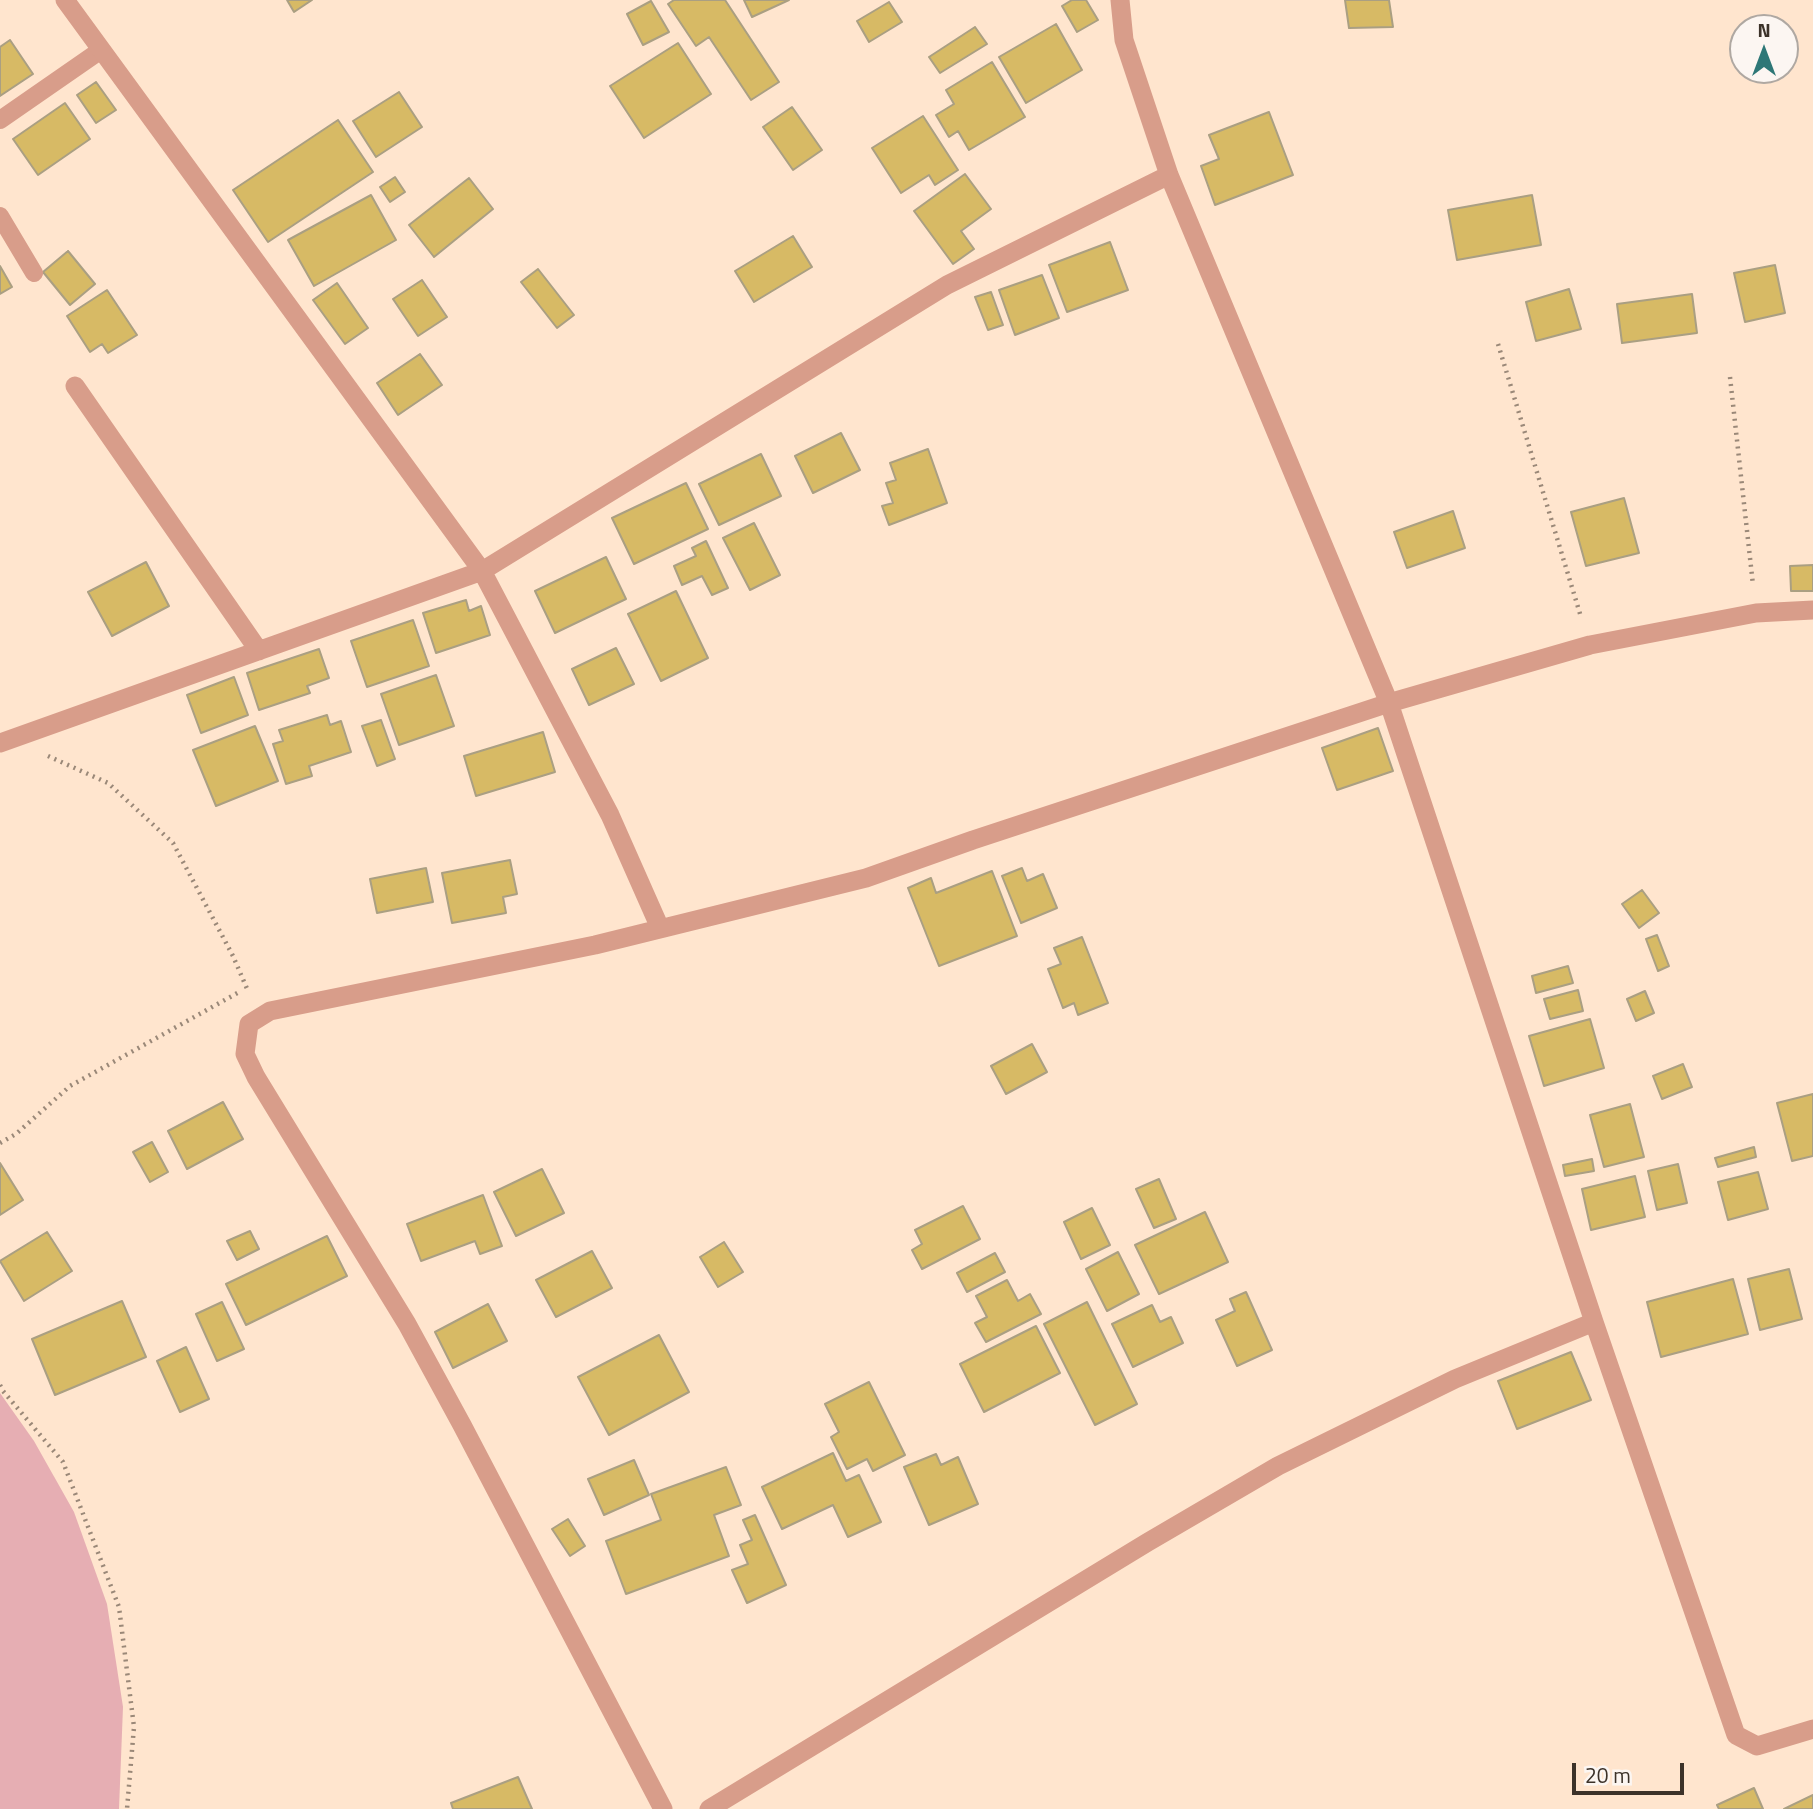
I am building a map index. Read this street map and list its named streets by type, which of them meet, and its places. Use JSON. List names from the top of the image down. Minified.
{"scale_bar":"20 m","north":"top"}
